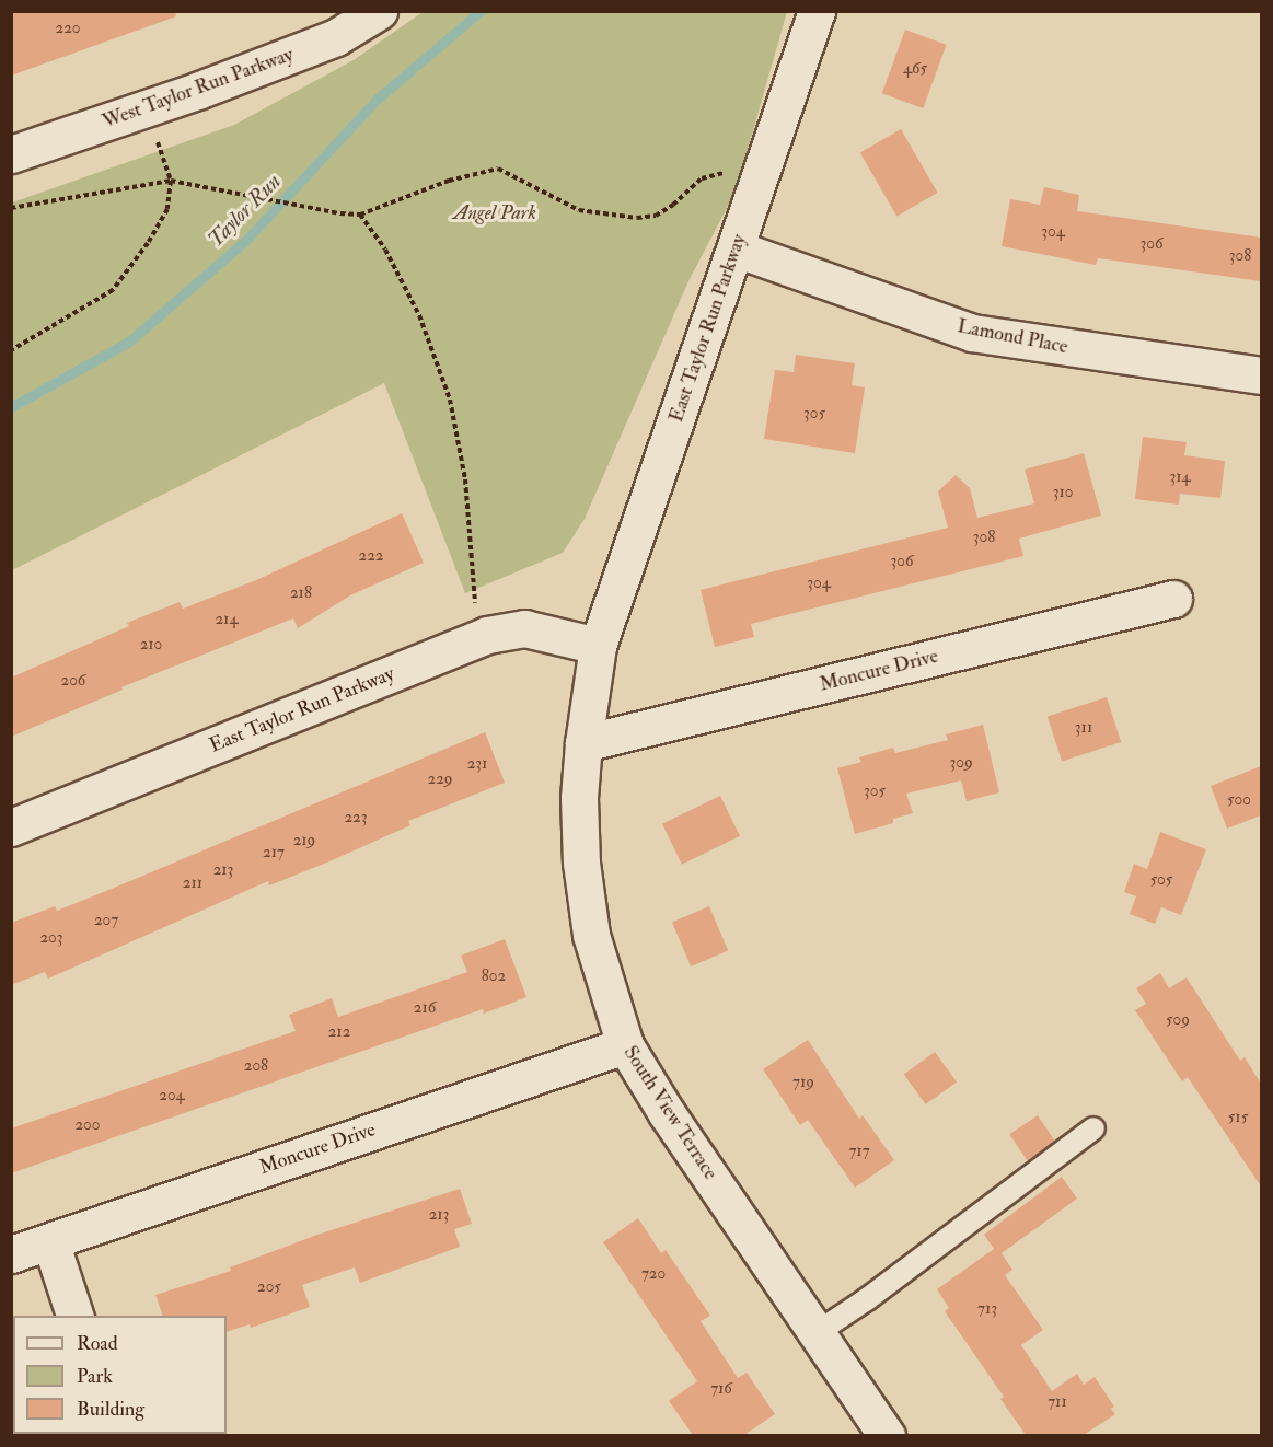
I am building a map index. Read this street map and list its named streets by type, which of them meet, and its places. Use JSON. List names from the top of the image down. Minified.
{"streets":{"street":["West Taylor Run Parkway","East Taylor Run Parkway","Lamond Place","Moncure Drive","South View Terrace"]},"crossings":[["East Taylor Run Parkway","Lamond Place"],["East Taylor Run Parkway","Moncure Drive"],["East Taylor Run Parkway","South View Terrace"],["Moncure Drive","South View Terrace"]],"water":["Taylor Run"],"parks":["Angel Park"],"house_numbers":["220","465","304","306","308","305","314","310","308","222","306","304","218","214","210","206","311","309","231","229","305","500","223","219","217","213","505","211","207","203","802","216","509","212","208","719","204","515","200","717","213","720","205","713","716","711"],"legend":["Road","Park","Building"]}
